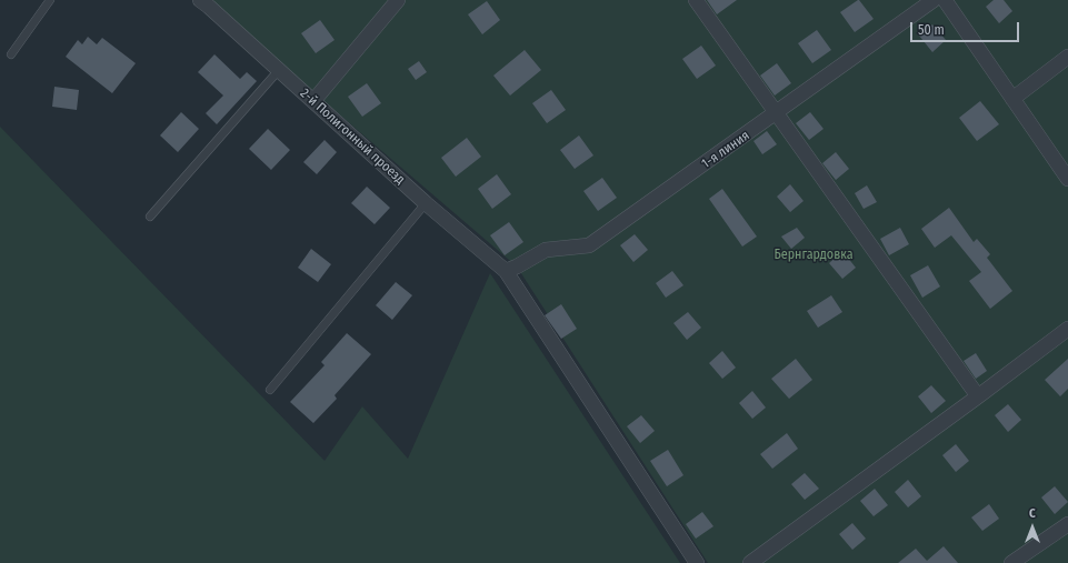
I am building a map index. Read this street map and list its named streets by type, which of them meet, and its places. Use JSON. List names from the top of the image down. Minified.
{"streets":{"street":["2-й Полигонный проезд","1-я линия"]},"crossings":[["2-й Полигонный проезд","1-я линия"]],"parks":["Бернгардовка"],"scale_bar":"50 m","north":"top"}
